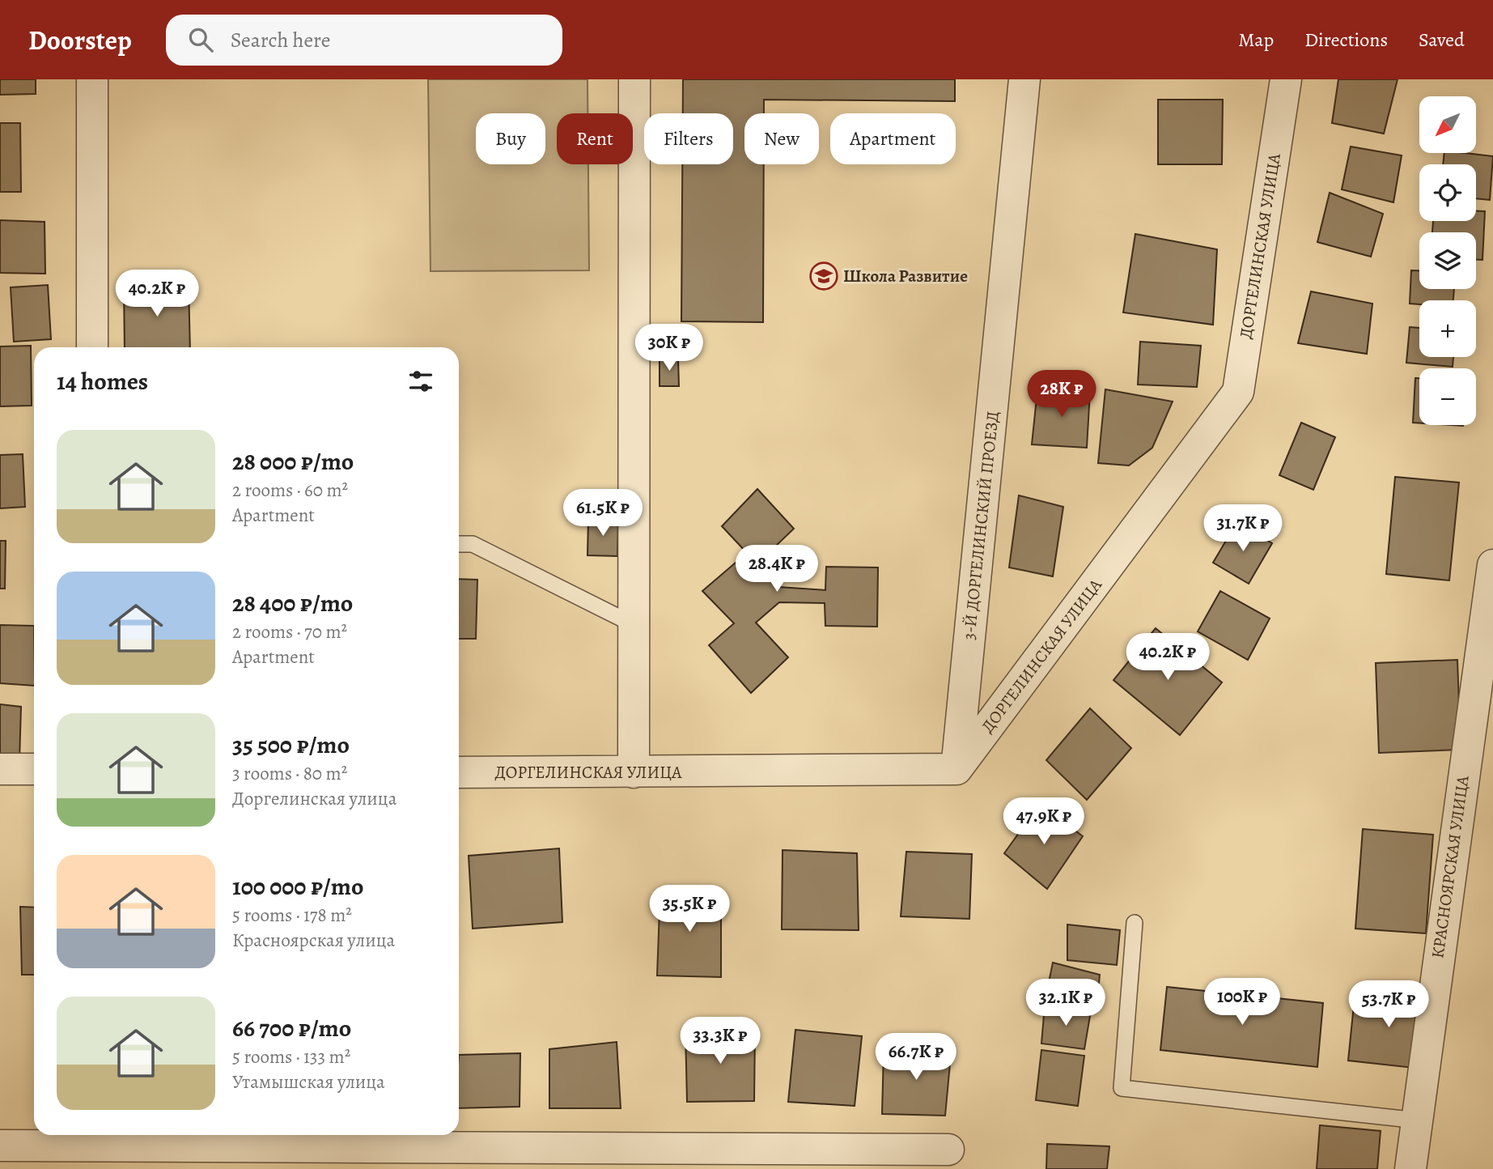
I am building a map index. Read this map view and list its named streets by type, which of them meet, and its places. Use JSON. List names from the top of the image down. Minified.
{"streets":{"street":["ДОРГЕЛИНСКАЯ УЛИЦА","3-Й ДОРГЕЛИНСКИЙ ПРОЕЗД","КРАСНОЯРСКАЯ УЛИЦА"]},"crossings":[["ДОРГЕЛИНСКАЯ УЛИЦА","3-Й ДОРГЕЛИНСКИЙ ПРОЕЗД"]],"places":{"school or university":["Школа Развитие"]},"north":"bottom left","page":{"header":"Doorstep","search":"Search here","nav":["Map","Directions","Saved"],"map_buttons":["+","−"],"chip":["Buy","Rent","Filters","New","Apartment"],"price":["40.2K ₽","30K ₽","28K ₽","61.5K ₽","31.7K ₽","28.4K ₽","40.2K ₽","47.9K ₽","35.5K ₽","100K ₽","32.1K ₽","53.7K ₽","33.3K ₽","66.7K ₽"],"heading":"14 homes","list":[{"name":"28 000 ₽/mo","note":"2 rooms · 60 m² · Apartment"},{"name":"28 400 ₽/mo","note":"2 rooms · 70 m² · Apartment"},{"name":"35 500 ₽/mo","note":"3 rooms · 80 m² · Доргелинская улица"},{"name":"100 000 ₽/mo","note":"5 rooms · 178 m² · Красноярская улица"},{"name":"66 700 ₽/mo","note":"5 rooms · 133 m² · Утамышская улица"}]}}
